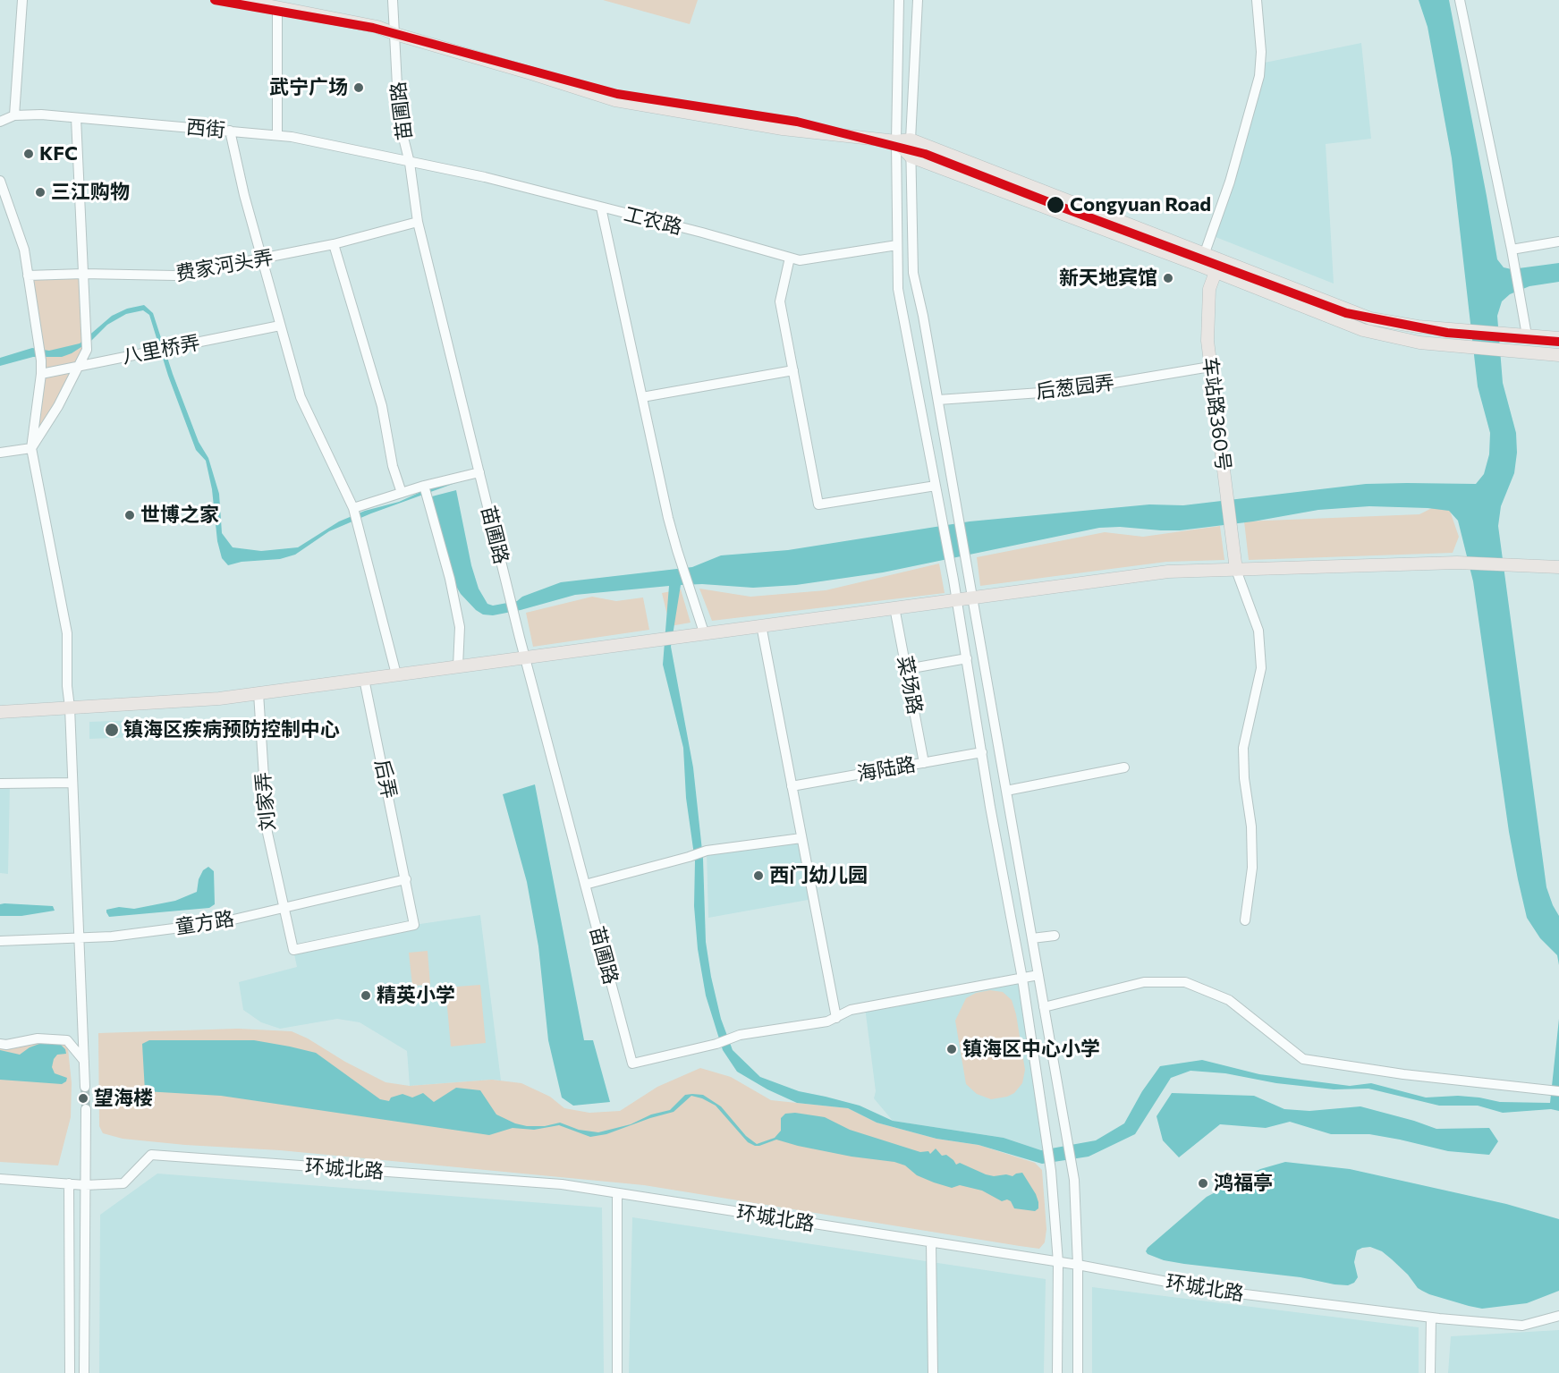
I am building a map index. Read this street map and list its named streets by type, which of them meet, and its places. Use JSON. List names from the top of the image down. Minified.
{"streets":{"main road":["车站路360号"],"street":["苗圃路","西街","工农路","费家河头弄","八里桥弄","后葱园弄","菜场路","海陆路","后弄","刘家弄","童方路","环城北路"]},"crossings":[["苗圃路","西街"],["苗圃路","工农路"],["苗圃路","费家河头弄"],["西街","工农路"],["后葱园弄","车站路360号"],["菜场路","海陆路"],["后弄","刘家弄"],["后弄","童方路"],["刘家弄","童方路"]],"places":["武宁广场","KFC","三江购物","Congyuan Road","新天地宾馆","世博之家","镇海区疾病预防控制中心","西门幼儿园","精英小学","镇海区中心小学","望海楼","鸿福亭"]}
